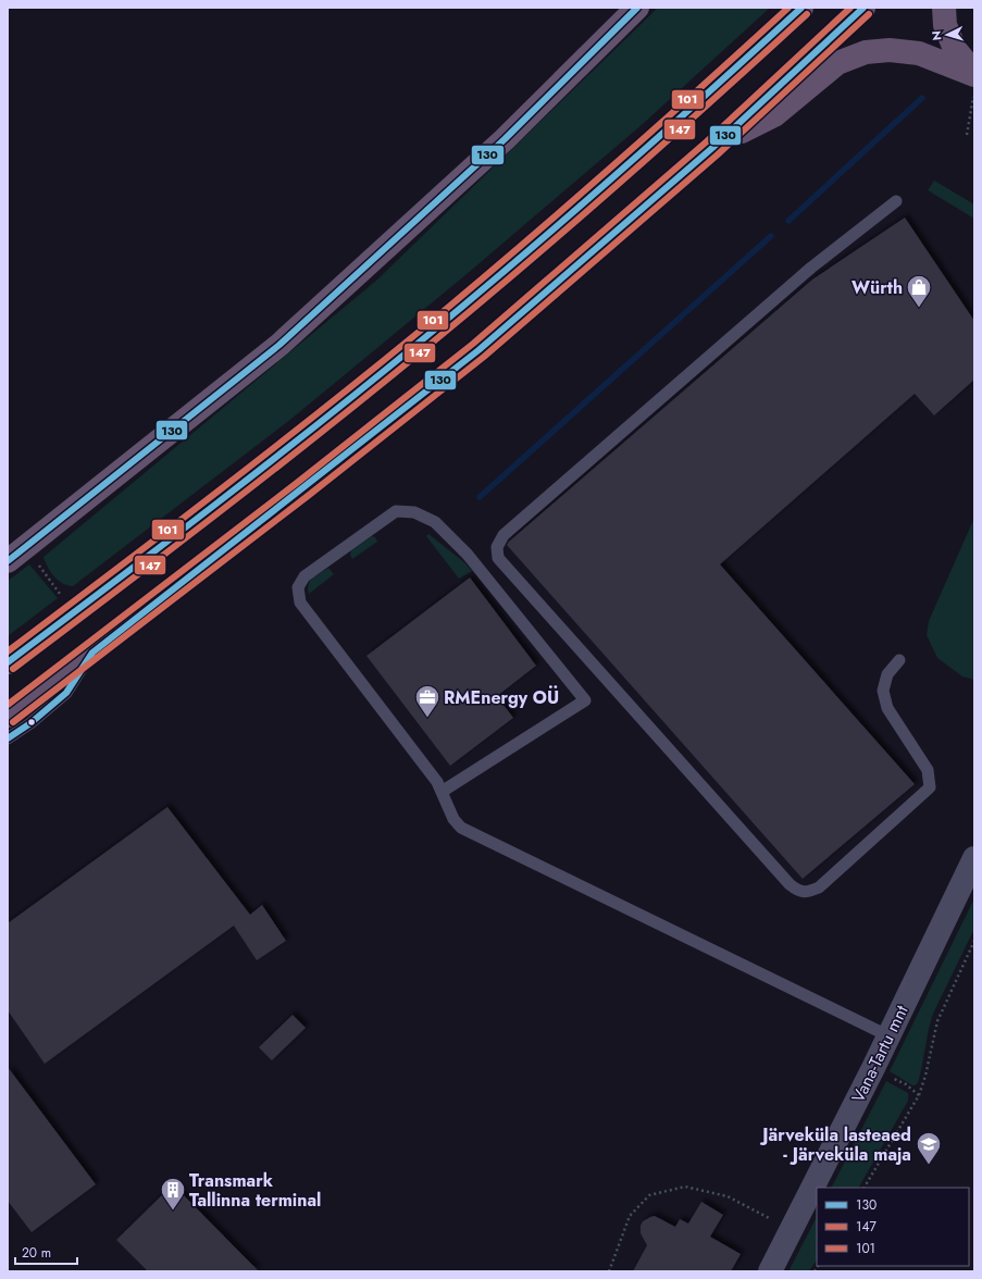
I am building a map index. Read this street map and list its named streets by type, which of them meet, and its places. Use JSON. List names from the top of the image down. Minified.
{"streets":{"street":["Vana-Tartu mnt"]},"places":{"shop":["Würth"],"office":["RMEnergy OÜ"],"school or university":["Järveküla lasteaed - Järveküla maja"],"building":["Transmark Tallinna terminal"]},"lines":["transit line 130","transit line 101","transit line 147"],"legend":["130","147","101"],"scale_bar":"20 m","north":"left"}
